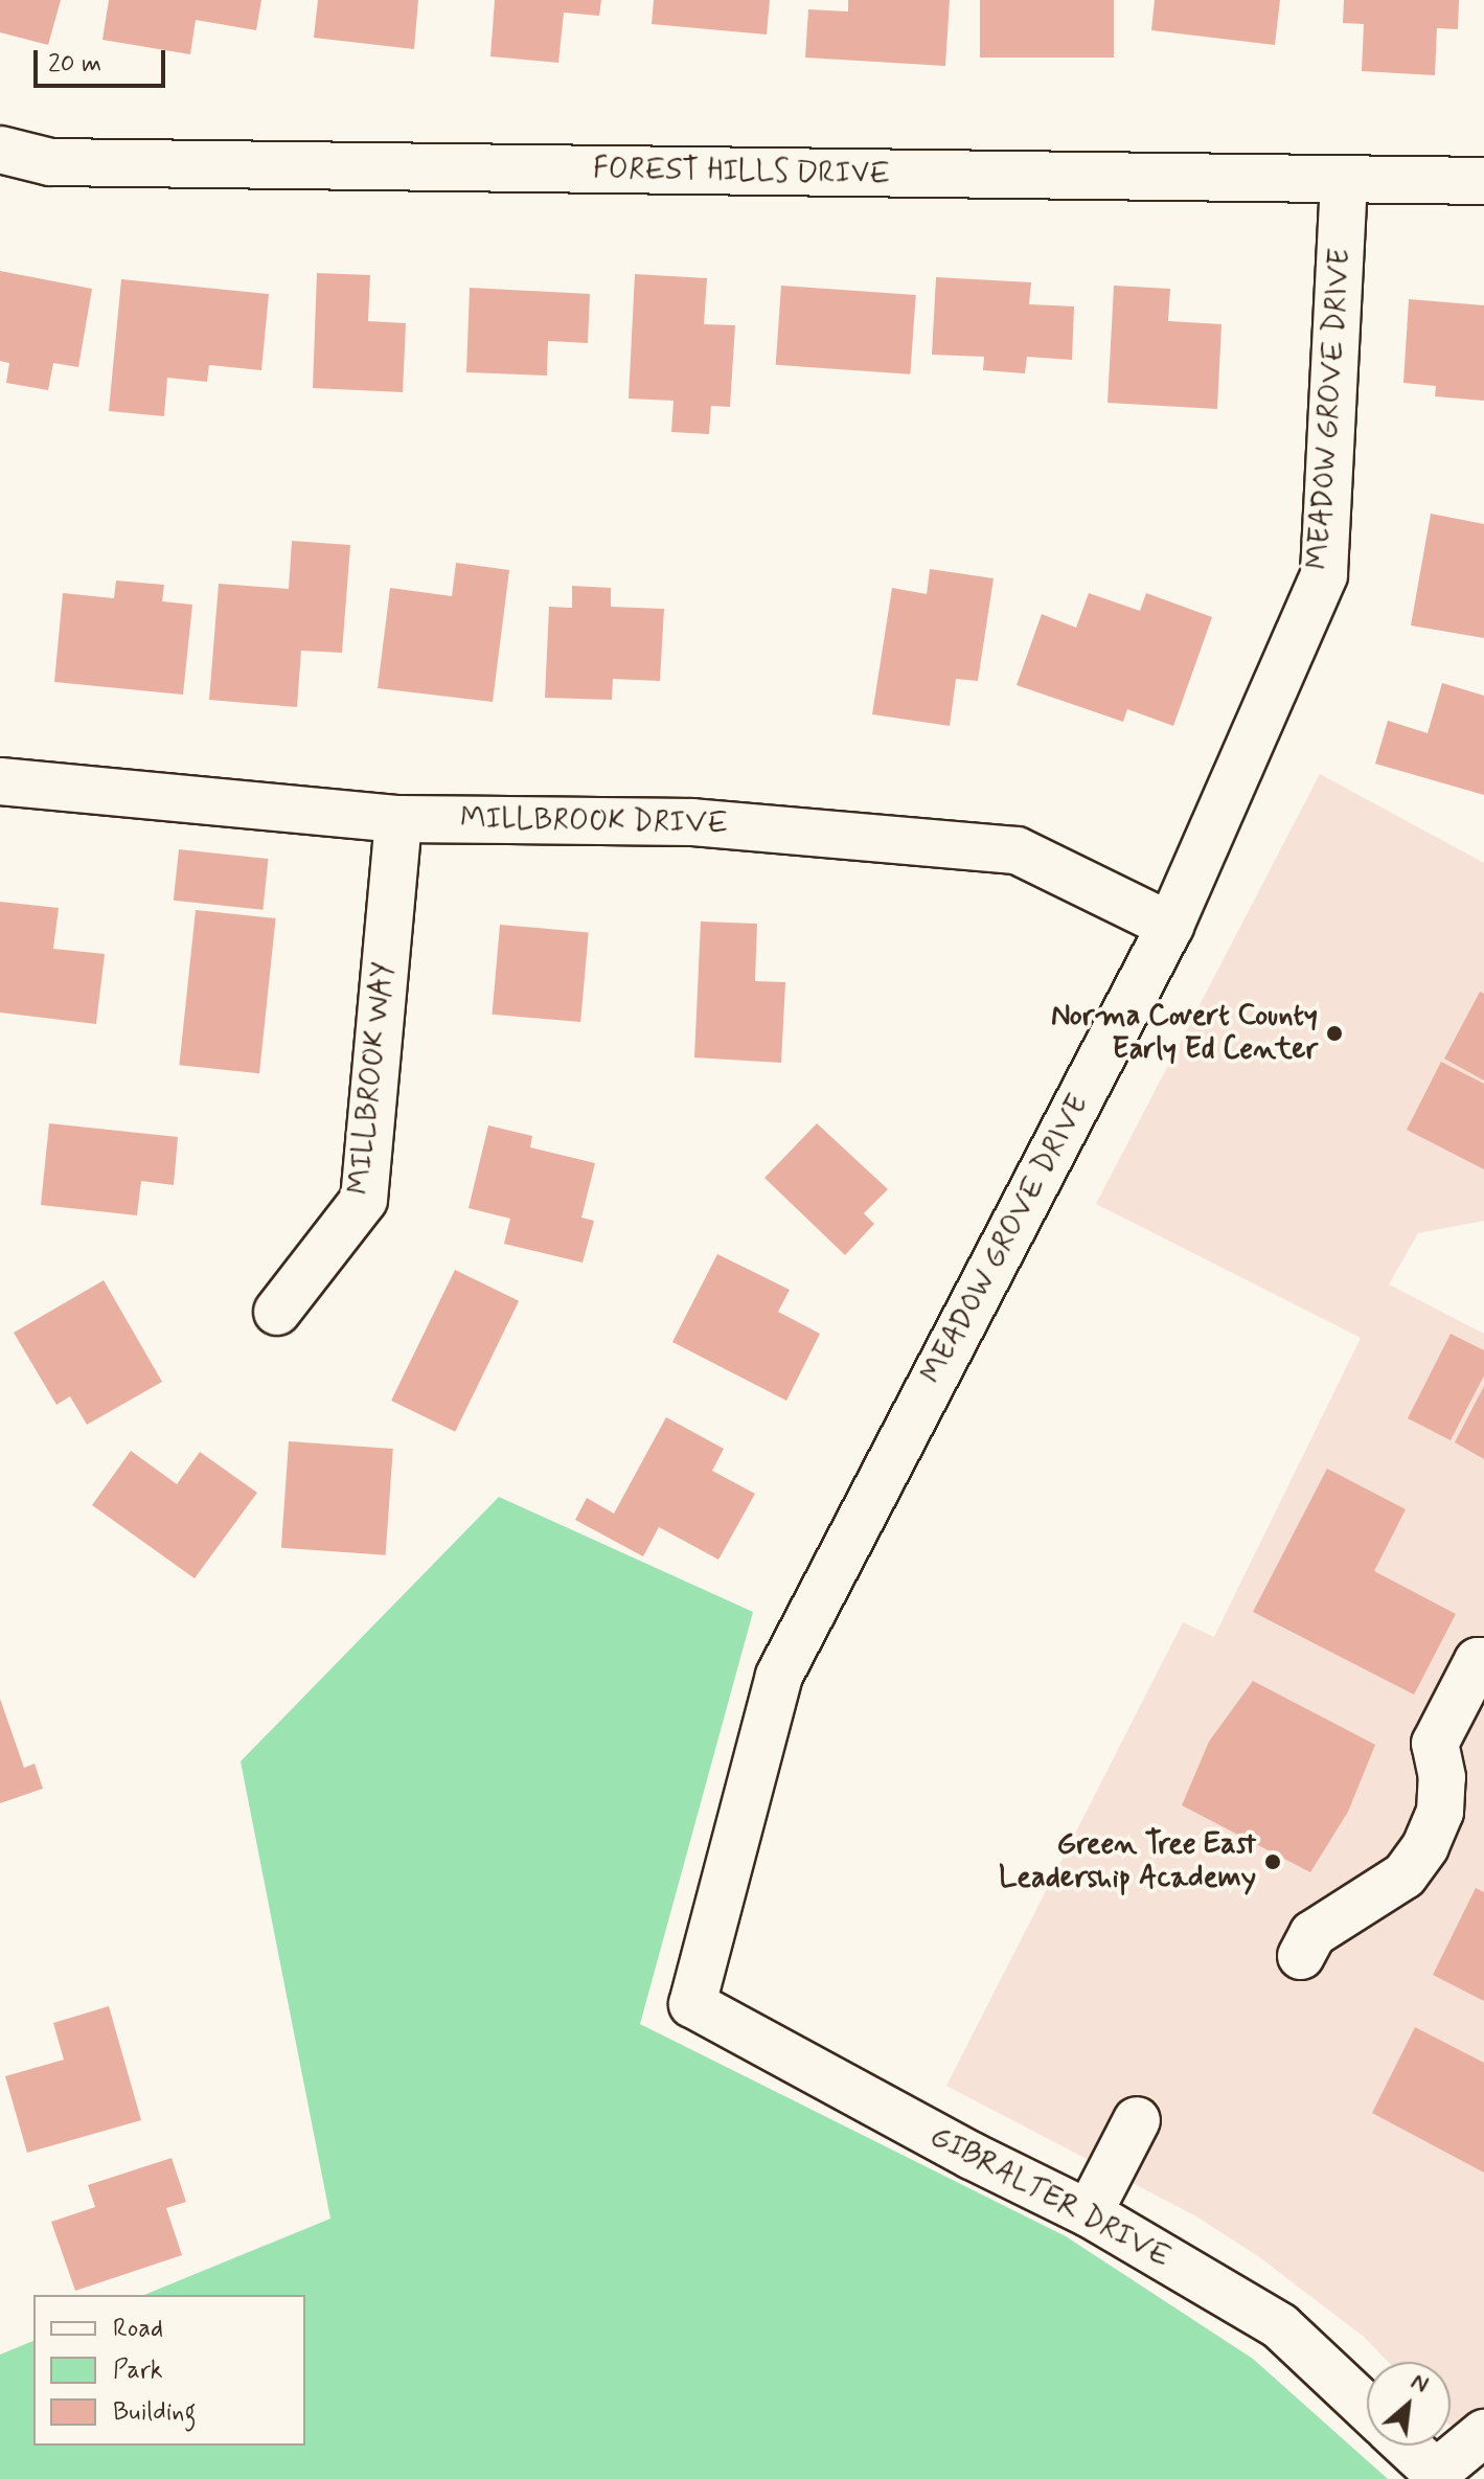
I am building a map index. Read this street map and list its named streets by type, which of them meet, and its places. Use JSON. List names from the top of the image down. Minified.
{"streets":{"street":["FOREST HILLS DRIVE","MEADOW GROVE DRIVE","MILLBROOK DRIVE","MILLBROOK WAY","GIBRALTER DRIVE"]},"crossings":[["FOREST HILLS DRIVE","MEADOW GROVE DRIVE"],["MEADOW GROVE DRIVE","MILLBROOK DRIVE"],["MEADOW GROVE DRIVE","GIBRALTER DRIVE"],["MILLBROOK DRIVE","MILLBROOK WAY"]],"places":["Norma Covert County Early Ed Center","Green Tree East Leadership Academy"],"legend":["Road","Park","Building"],"scale_bar":"20 m","north":"top right"}
